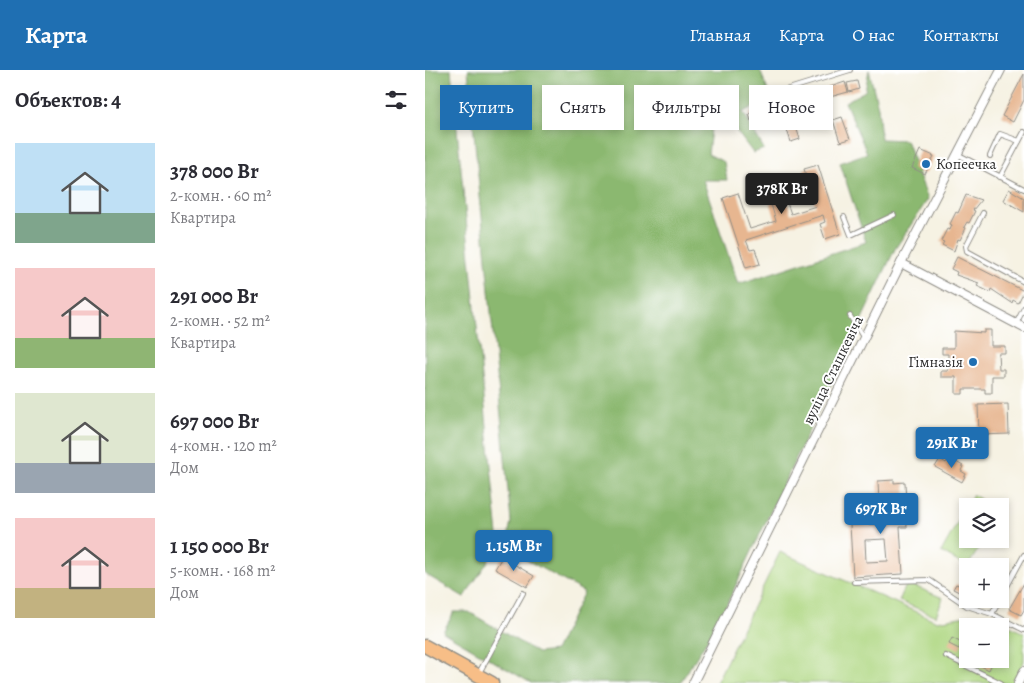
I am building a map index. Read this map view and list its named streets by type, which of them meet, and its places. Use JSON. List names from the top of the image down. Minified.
{"streets":{"street":["вуліца Сташкевіча"]},"places":["Копеечка","Гімназія"],"page":{"header":"Карта","nav":["Главная","Карта","О нас","Контакты"],"heading":"Объектов: 4","chip":["Купить","Снять","Фильтры","Новое"],"list":[{"name":"378 000 Br","note":"2-комн. · 60 m² · Квартира"},{"name":"291 000 Br","note":"2-комн. · 52 m² · Квартира"},{"name":"697 000 Br","note":"4-комн. · 120 m² · Дом"},{"name":"1 150 000 Br","note":"5-комн. · 168 m² · Дом"}],"price":["378K Br","291K Br","697K Br","1.15M Br"],"map_buttons":["+","−"]}}
